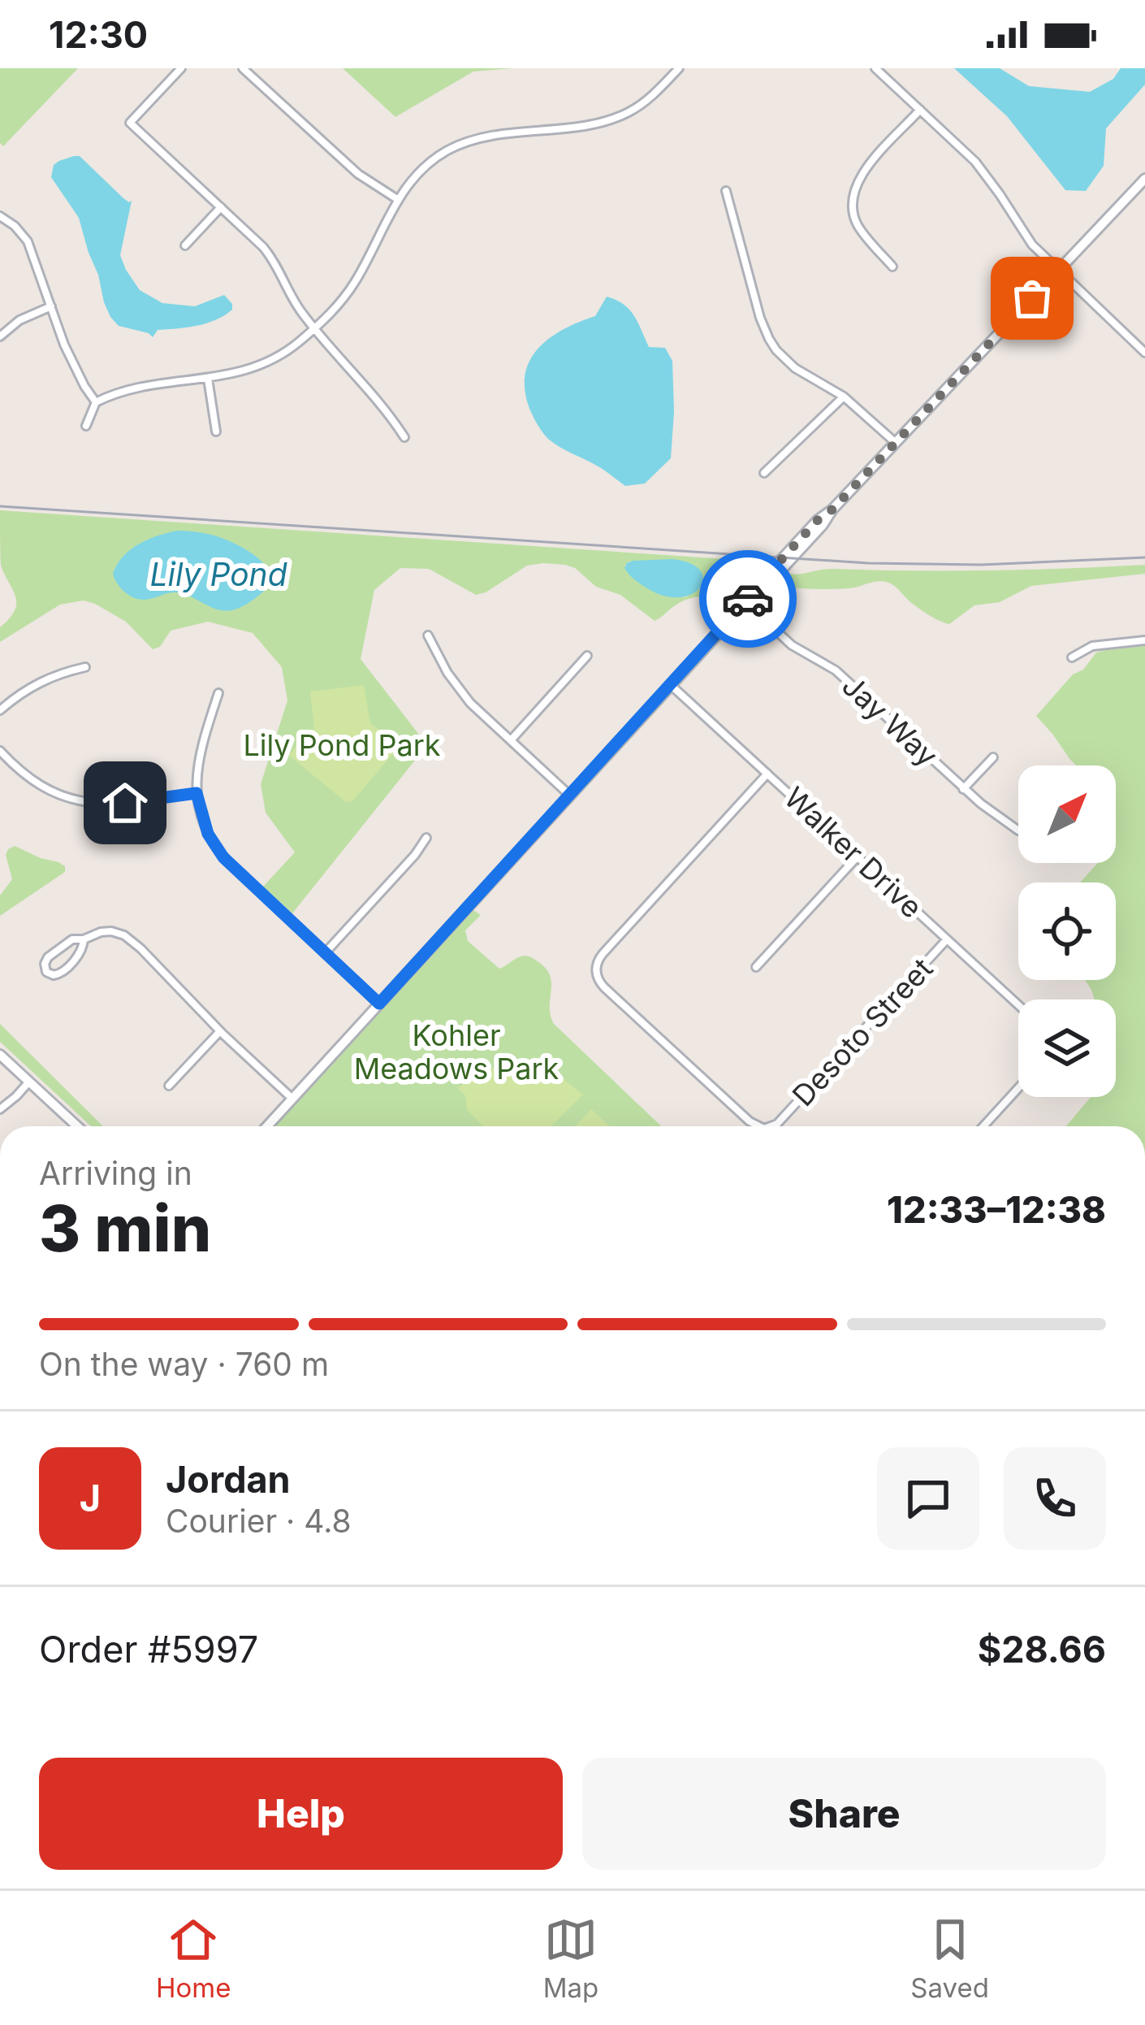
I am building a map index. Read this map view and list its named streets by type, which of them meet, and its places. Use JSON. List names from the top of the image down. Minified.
{"streets":{"street":["Jay Way","Walker Drive","Desoto Street"]},"crossings":[["Walker Drive","Desoto Street"]],"water":["Lily Pond"],"parks":["Lily Pond Park","Kohler Meadows Park"],"north":"top right","page":{"status":"12:30","heading":["3 min","Arriving in","12:33–12:38"],"panel":["Jordan","Courier · 4.8","Order #5997","$28.66"],"bar":"On the way · 760 m","round":"J","buttons":["Help","Share"],"tabs":["Home","Map","Saved"]}}
